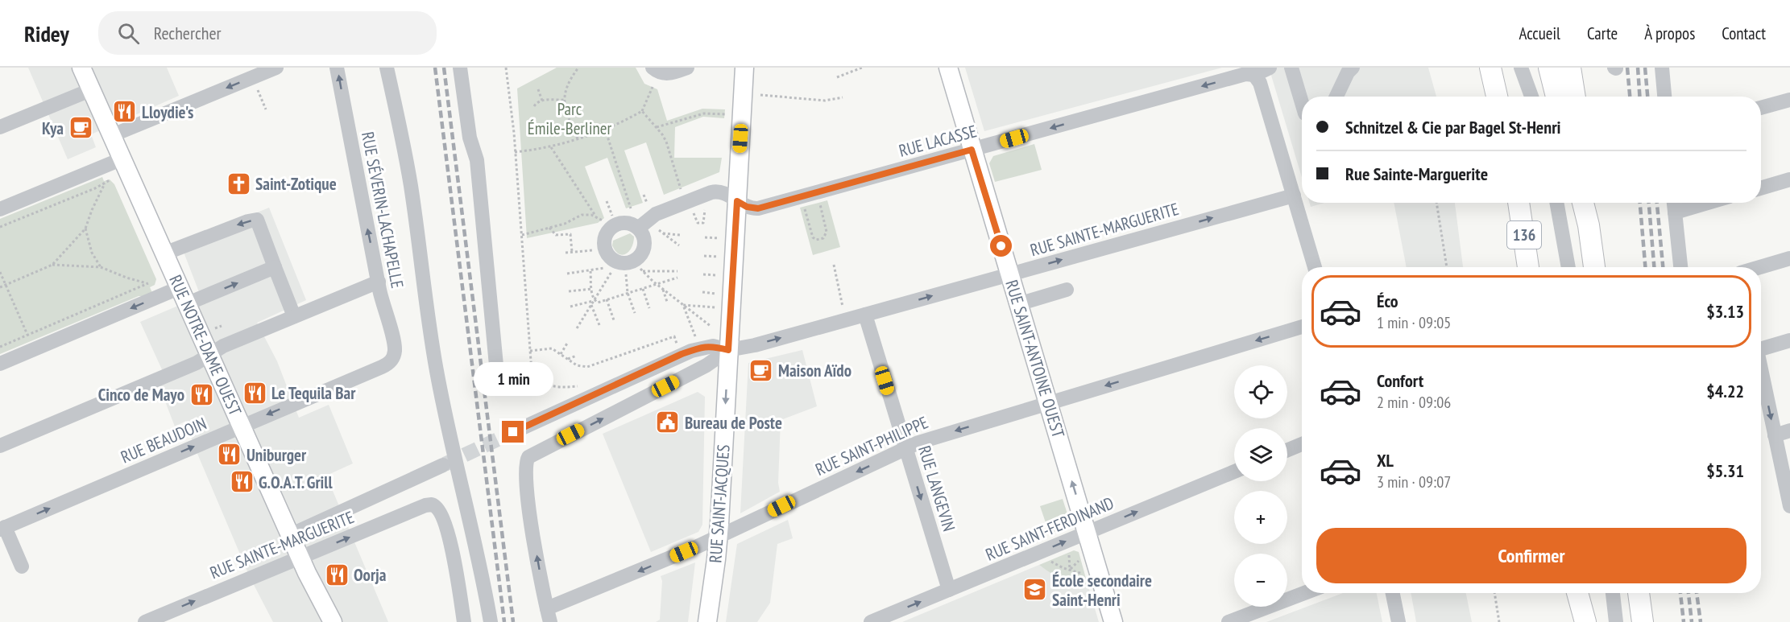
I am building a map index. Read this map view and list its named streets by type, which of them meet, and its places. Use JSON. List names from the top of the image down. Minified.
{"streets":{"highway":["136"],"main road":["RUE NOTRE-DAME OUEST","RUE SAINT-ANTOINE OUEST","RUE SAINT-JACQUES"],"street":["RUE LACASSE","RUE SÉVERIN-LACHAPELLE","RUE SAINTE-MARGUERITE","RUE BEAUDOIN","RUE SAINT-PHILIPPE","RUE LANGEVIN","RUE SAINT-FERDINAND"]},"crossings":[["RUE LACASSE","RUE SAINT-ANTOINE OUEST"],["RUE LACASSE","RUE SAINT-JACQUES"],["RUE SÉVERIN-LACHAPELLE","RUE BEAUDOIN"],["RUE SAINTE-MARGUERITE","RUE NOTRE-DAME OUEST"],["RUE SAINTE-MARGUERITE","RUE SAINT-ANTOINE OUEST"],["RUE SAINTE-MARGUERITE","RUE SAINT-PHILIPPE"],["RUE SAINTE-MARGUERITE","RUE LANGEVIN"],["RUE SAINTE-MARGUERITE","RUE SAINT-JACQUES"],["RUE NOTRE-DAME OUEST","RUE BEAUDOIN"],["RUE SAINT-ANTOINE OUEST","RUE SAINT-PHILIPPE"],["RUE SAINT-ANTOINE OUEST","RUE SAINT-FERDINAND"],["RUE SAINT-PHILIPPE","RUE LANGEVIN"],["RUE SAINT-PHILIPPE","RUE SAINT-JACQUES"],["RUE LANGEVIN","RUE SAINT-FERDINAND"]],"one_way":["RUE LACASSE","RUE SAINT-PHILIPPE","RUE LANGEVIN","RUE SAINT-FERDINAND"],"parks":["Parc Émile-Berliner"],"places":{"restaurant":["Lloydie's","Le Tequila Bar","Cinco de Mayo","Uniburger","G.O.A.T. Grill","Oorja"],"cafe":["Kya","Maison Aïdo"],"church":["Saint-Zotique"],"public building":["Bureau de Poste"],"school or university":["École secondaire Saint-Henri"]},"page":{"header":"Ridey","search":"Rechercher","nav":["Accueil","Carte","À propos","Contact"],"banner":["Schnitzel & Cie par Bagel St-Henri","Rue Sainte-Marguerite"],"list":[{"name":"Éco","note":"1 min · 09:05","value":"$3.13"},{"name":"Confort","note":"2 min · 09:06","value":"$4.22"},{"name":"XL","note":"3 min · 09:07","value":"$5.31"}],"bubble":"1 min","map_buttons":["+","−"],"buttons":"Confirmer"}}
